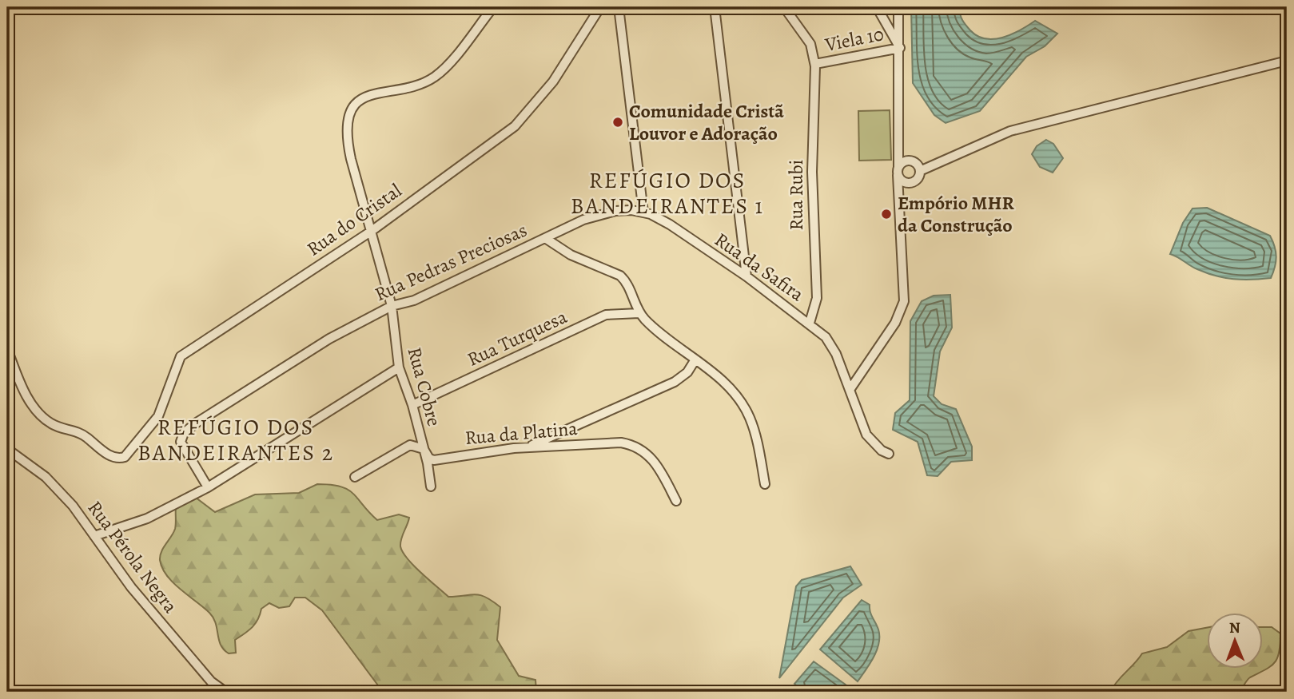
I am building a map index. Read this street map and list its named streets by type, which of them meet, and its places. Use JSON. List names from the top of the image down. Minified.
{"streets":{"street":["Viela 10","Rua Rubi","Rua do Cristal","Rua Pedras Preciosas","Rua da Safira","Rua Turquesa","Rua Cobre","Rua da Platina","Rua Pérola Negra"]},"crossings":[["Viela 10","Rua Rubi"],["Rua Rubi","Rua da Safira"],["Rua do Cristal","Rua Cobre"],["Rua Pedras Preciosas","Rua da Safira"],["Rua Pedras Preciosas","Rua Turquesa"],["Rua Pedras Preciosas","Rua Cobre"],["Rua Turquesa","Rua Cobre"],["Rua Cobre","Rua da Platina"]],"districts":["REFÚGIO DOS BANDEIRANTES 1","REFÚGIO DOS BANDEIRANTES 2"],"places":["Comunidade Cristã Louvor e Adoração","Empório MHR da Construção"],"north":"top"}
